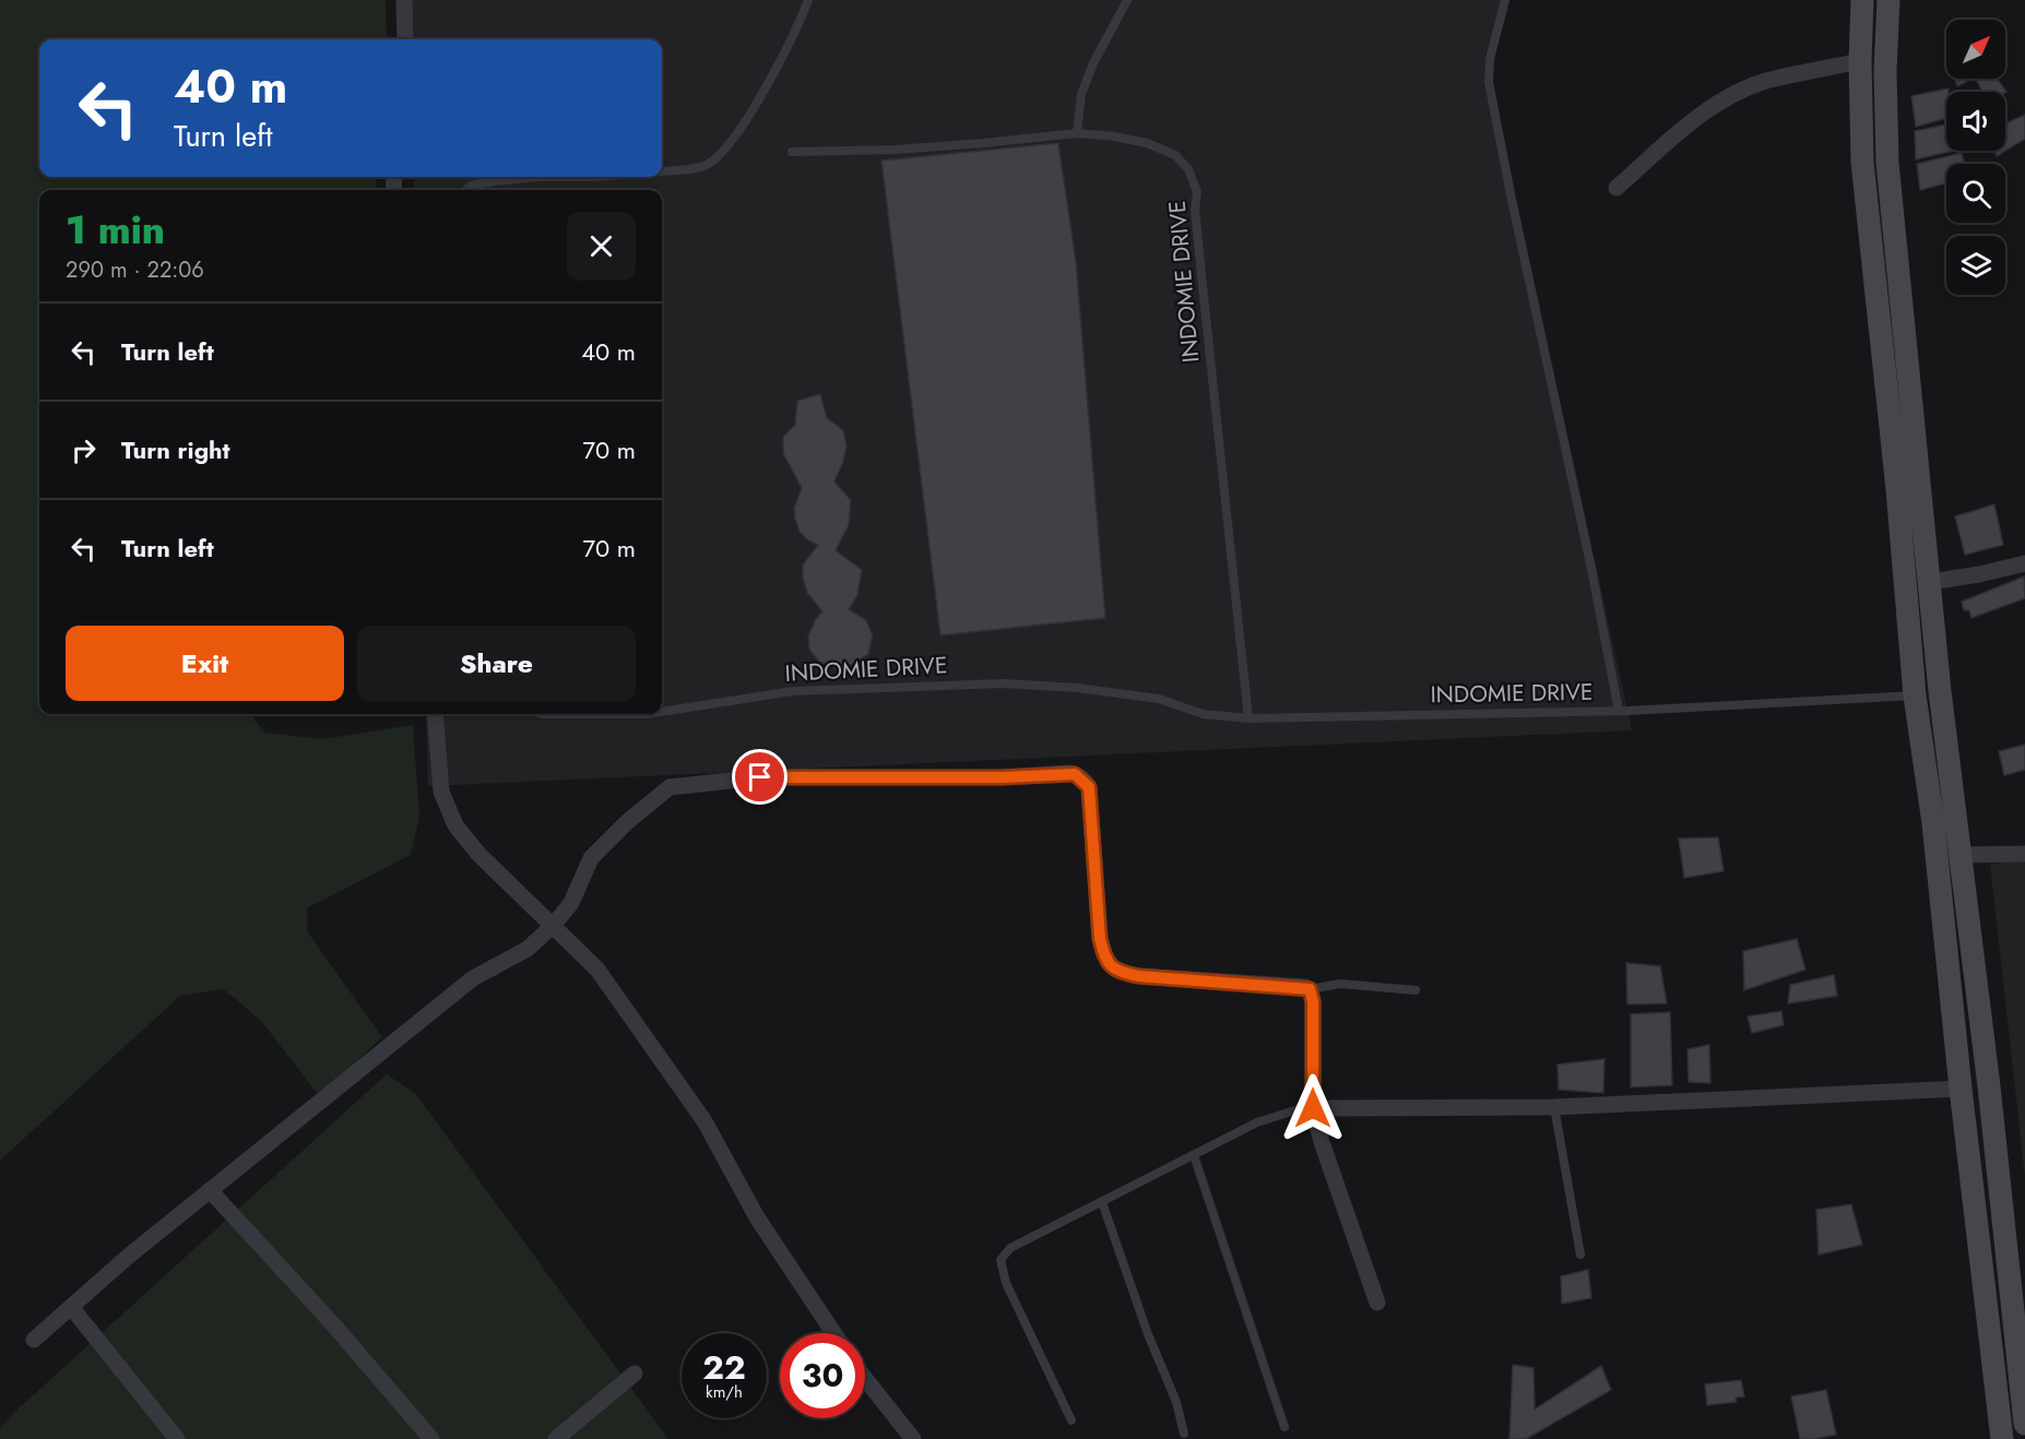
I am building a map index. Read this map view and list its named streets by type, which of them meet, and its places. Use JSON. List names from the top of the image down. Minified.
{"streets":{"lane":["INDOMIE DRIVE"]},"north":"top right","page":{"turn":["40 m","Turn left"],"heading":["1 min","290 m · 22:06"],"list":[{"name":"Turn left","value":"40 m"},{"name":"Turn right","value":"70 m"},{"name":"Turn left","value":"70 m"}],"buttons":["Exit","Share"],"speed":"22 km/h","limit":"30"}}
